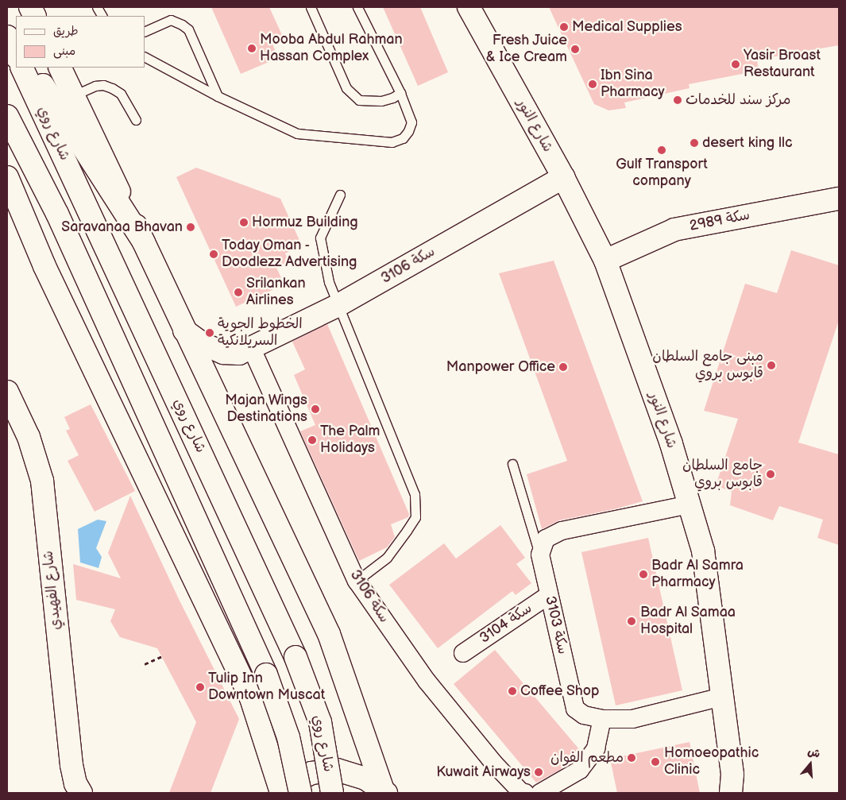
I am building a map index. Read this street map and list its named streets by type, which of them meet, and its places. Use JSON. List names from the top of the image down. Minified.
{"streets":{"main road":["شارع النور","شارع روي","سكة 2989","سكة 3106","شارع الفهيدي"],"street":["سكة 3104","سكة 3103"]},"crossings":[["شارع النور","سكة 2989"],["شارع النور","سكة 3106"],["شارع النور","سكة 3103"],["سكة 3104","سكة 3103"]],"places":["Medical Supplies","Mooba Abdul Rahman Hassan Complex","Fresh Juice & Ice Cream","Yasir Broast Restaurant","Ibn Sina Pharmacy","مركز سند للخدمات","desert king llc","Gulf Transport company","Hormuz Building","Saravanaa Bhavan","Today Oman - Doodlezz Advertising","Srilankan Airlines","الخطوط الجوية السريلانكية","مبنى جامع السلطان قابوس بروي","Manpower Office","Majan Wings Destinations","The Palm Holidays","جامع السلطان قابوس بروي","Badr Al Samra Pharmacy","Badr Al Samaa Hospital","Tulip Inn Downtown Muscat","Coffee Shop","مطعم الفوان","Homoeopathic Clinic","Kuwait Airways"],"legend":["طريق","مبنى"],"north":"top"}
